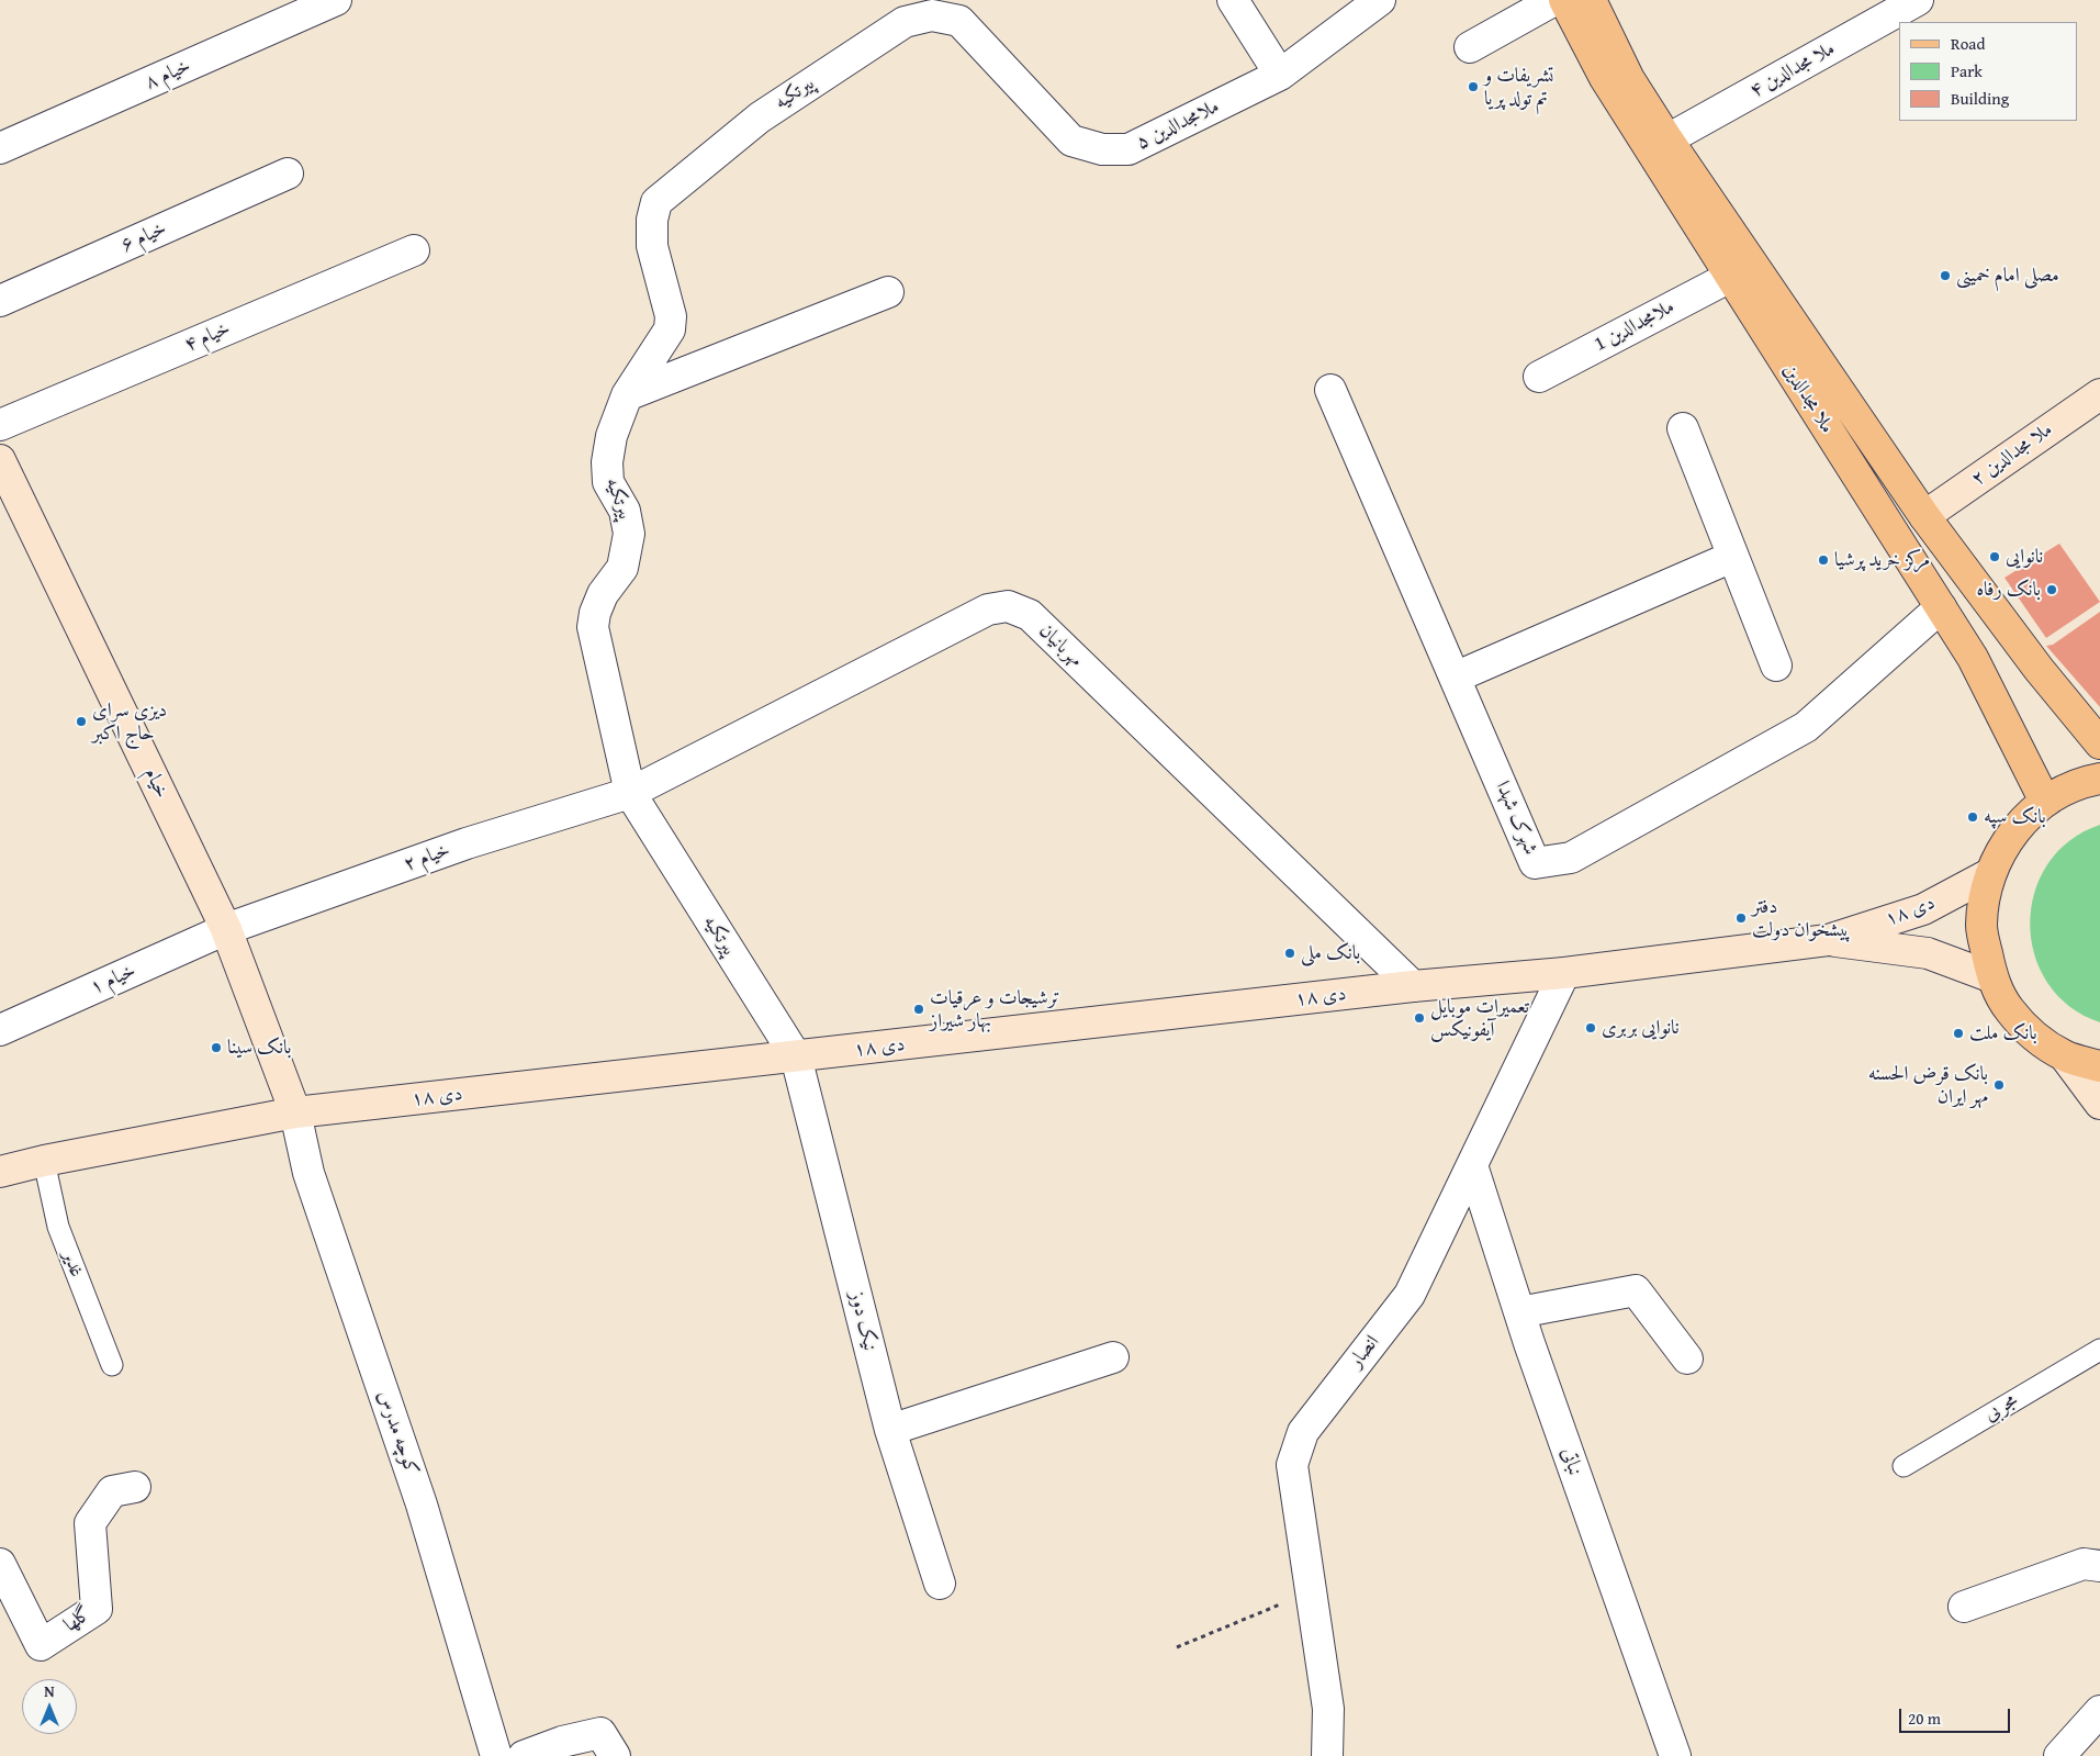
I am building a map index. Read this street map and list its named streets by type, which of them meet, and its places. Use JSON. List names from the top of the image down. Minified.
{"streets":{"main road":["ملا مجدالدین","ملا مجدالدین ٢","خیام","۱۸ دی"],"street":["ملا مجدالدین ۴","خیام ۸","پیرتکیه","ملامجدالدین ۵","خیام ۶","ملامجدالدین 1","خیام ۴","مهربانیان","شهرک شهدا","خیام ۲","خیام ۱","نیک دوز","انصار","کوچه مدرس","نباتی","گلها"],"lane":["غدیر","مجربی"]},"crossings":[["ملا مجدالدین ۴","ملا مجدالدین"],["پیرتکیه","ملامجدالدین ۵"],["پیرتکیه","مهربانیان"],["پیرتکیه","خیام ۲"],["پیرتکیه","۱۸ دی"],["پیرتکیه","نیک دوز"],["ملامجدالدین 1","ملا مجدالدین"],["ملا مجدالدین","ملا مجدالدین ٢"],["ملا مجدالدین","شهرک شهدا"],["مهربانیان","خیام ۲"],["مهربانیان","۱۸ دی"],["خیام","خیام ۲"],["خیام","۱۸ دی"],["خیام","خیام ۱"],["خیام","کوچه مدرس"],["خیام ۲","خیام ۱"],["۱۸ دی","غدیر"],["۱۸ دی","نیک دوز"],["۱۸ دی","انصار"],["۱۸ دی","کوچه مدرس"],["انصار","نباتی"]],"places":["تشریفات و تم تولد پریا","مصلی امام خمینی","نانوایی","مرکز خرید پرشیا","بانک رفاه","دیزی سرای حاج اکبر","بانک سپه","دفتر پیشخوان دولت","بانک ملی","ترشیجات و عرقیات بهار شیراز","تعمیرات موبایل آیفونیکس","نانوایی بربری","بانک ملت","بانک سینا","بانک قرض الحسنه مهر ایران"],"legend":["Road","Park","Building"],"scale_bar":"20 m","north":"top"}
